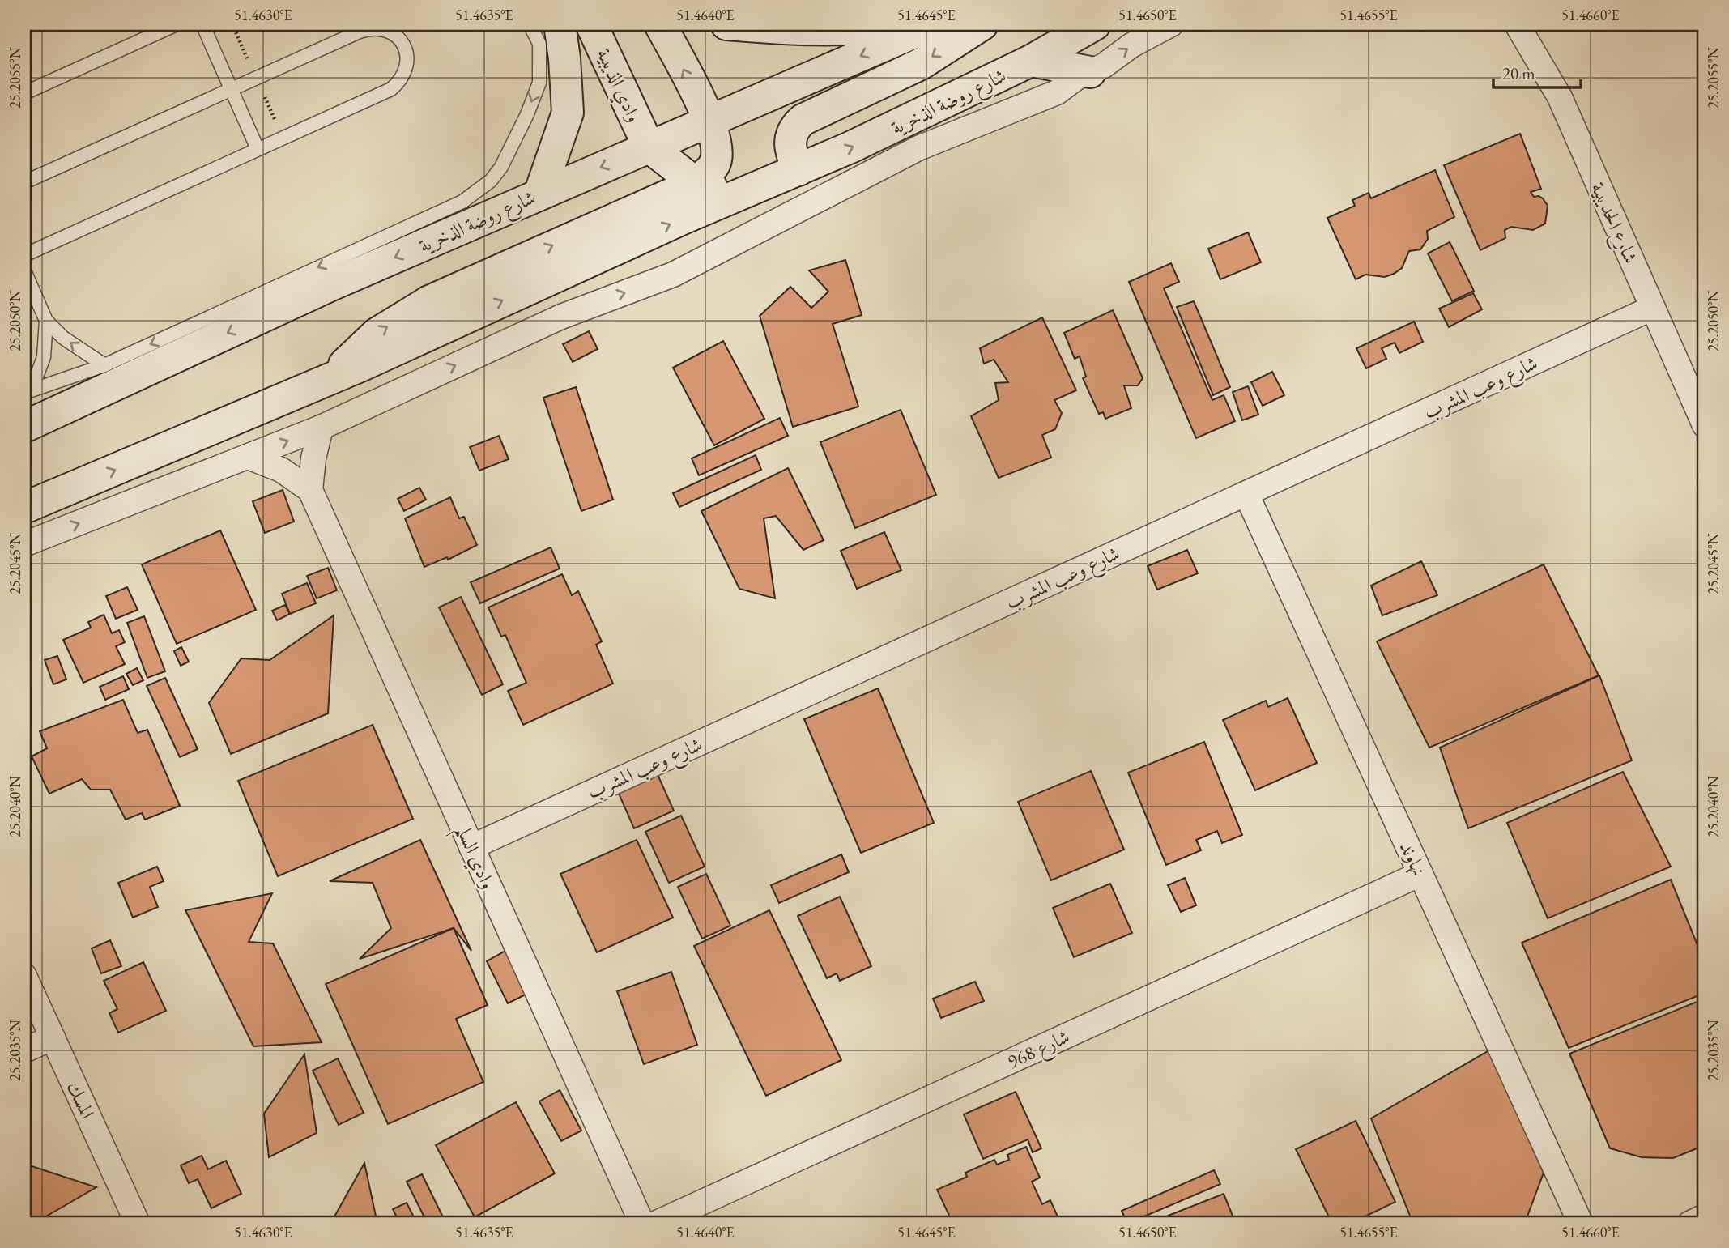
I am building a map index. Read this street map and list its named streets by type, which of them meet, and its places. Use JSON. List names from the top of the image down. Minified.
{"streets":{"street":["وادي الذيبية","شارع روضة الذخرية","شارع الحديبية","شارع وعب المشرب","وادي السلم","نهاوند","شارع 968","المسك"]},"crossings":[["وادي الذيبية","شارع روضة الذخرية"],["شارع الحديبية","شارع وعب المشرب"],["شارع وعب المشرب","وادي السلم"],["شارع وعب المشرب","نهاوند"],["نهاوند","شارع 968"]],"scale_bar":"20 m","coordinates":["51.4630°E","51.4635°E","51.4640°E","51.4645°E","51.4650°E","51.4655°E","51.4660°E","25.2055°N","25.2050°N","25.2045°N","25.2040°N","25.2035°N"]}
